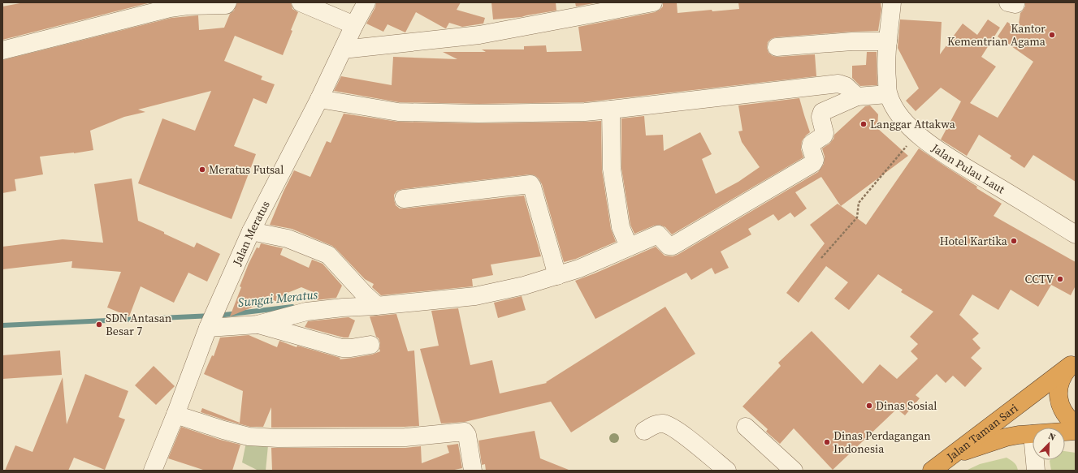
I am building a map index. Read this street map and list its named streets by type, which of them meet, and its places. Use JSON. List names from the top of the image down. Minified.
{"streets":{"highway":["Jalan Taman Sari"],"street":["Jalan Pulau Laut","Jalan Meratus"]},"water":["Sungai Meratus"],"places":["Kantor Kementrian Agama","Langgar Attakwa","Meratus Futsal","Hotel Kartika","CCTV","SDN Antasan Besar 7","Dinas Sosial","Dinas Perdagangan Indonesia"],"north":"top right"}
